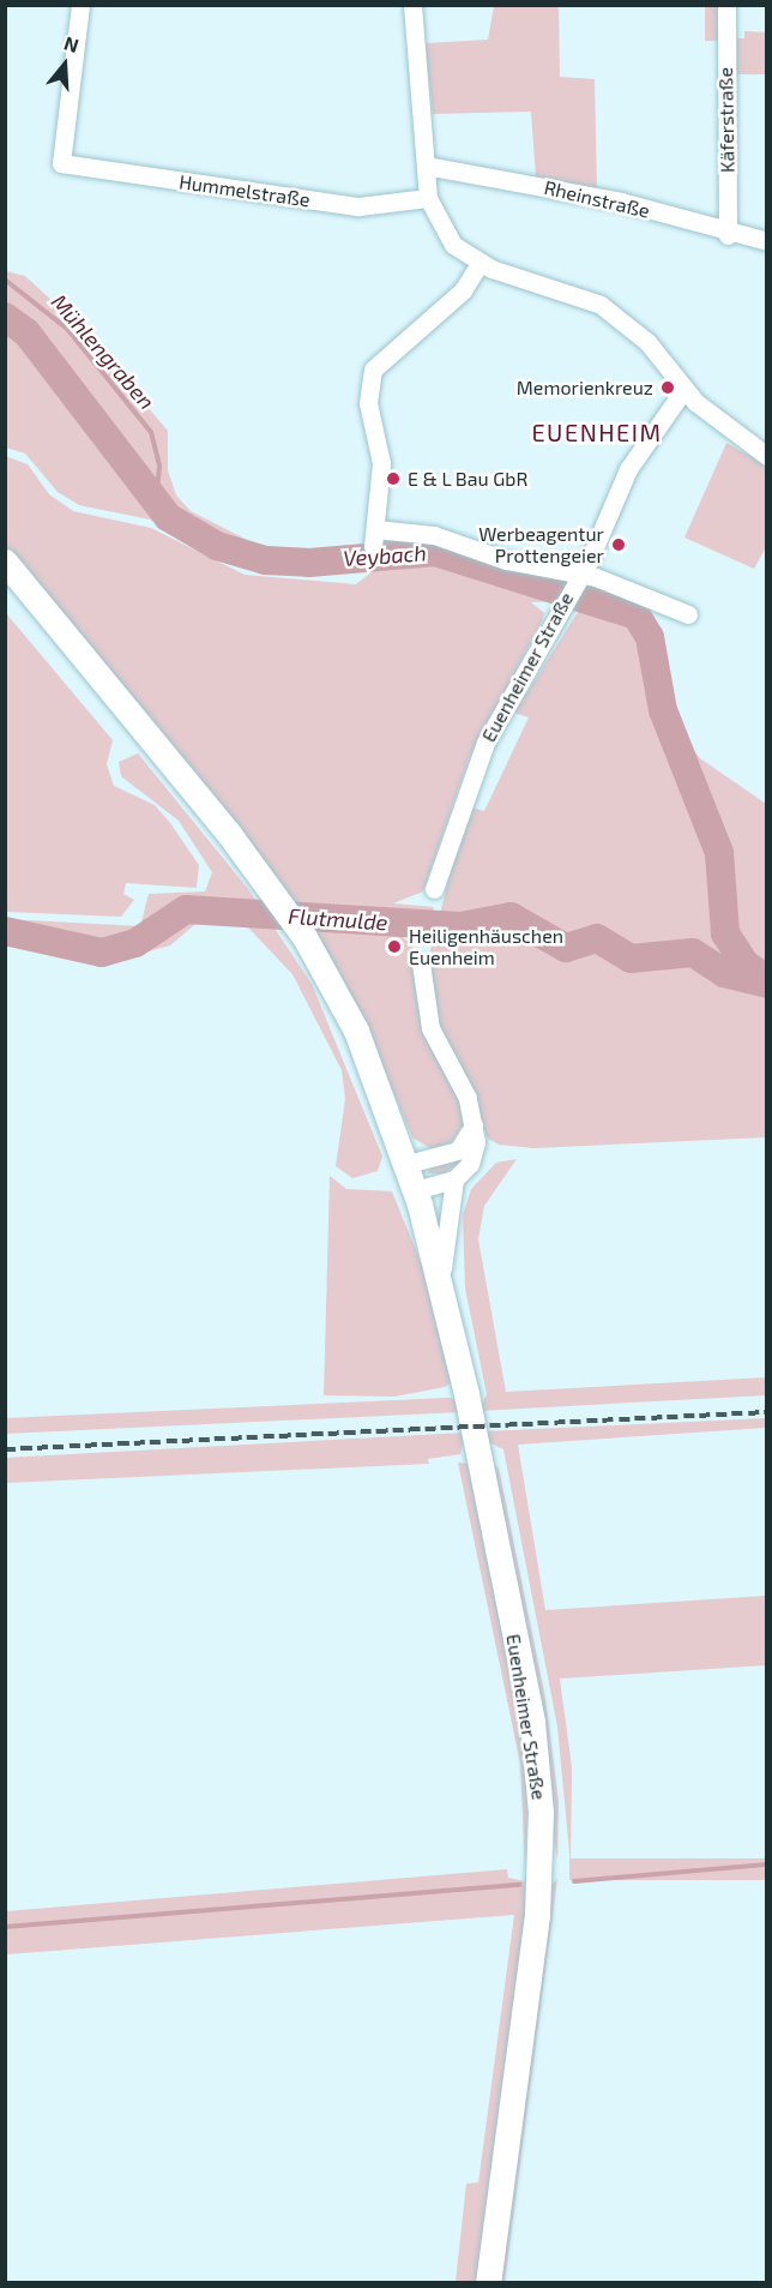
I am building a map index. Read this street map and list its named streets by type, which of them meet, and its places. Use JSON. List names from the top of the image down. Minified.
{"streets":{"main road":["Euenheimer Straße"],"street":["Käferstraße","Hummelstraße","Rheinstraße"]},"crossings":[["Käferstraße","Rheinstraße"]],"districts":["EUENHEIM"],"water":["Mühlengraben","Veybach","Flutmulde"],"places":["Memorienkreuz","E & L Bau GbR","Werbeagentur Prottengeier","Heiligenhäuschen Euenheim"],"north":"top"}
